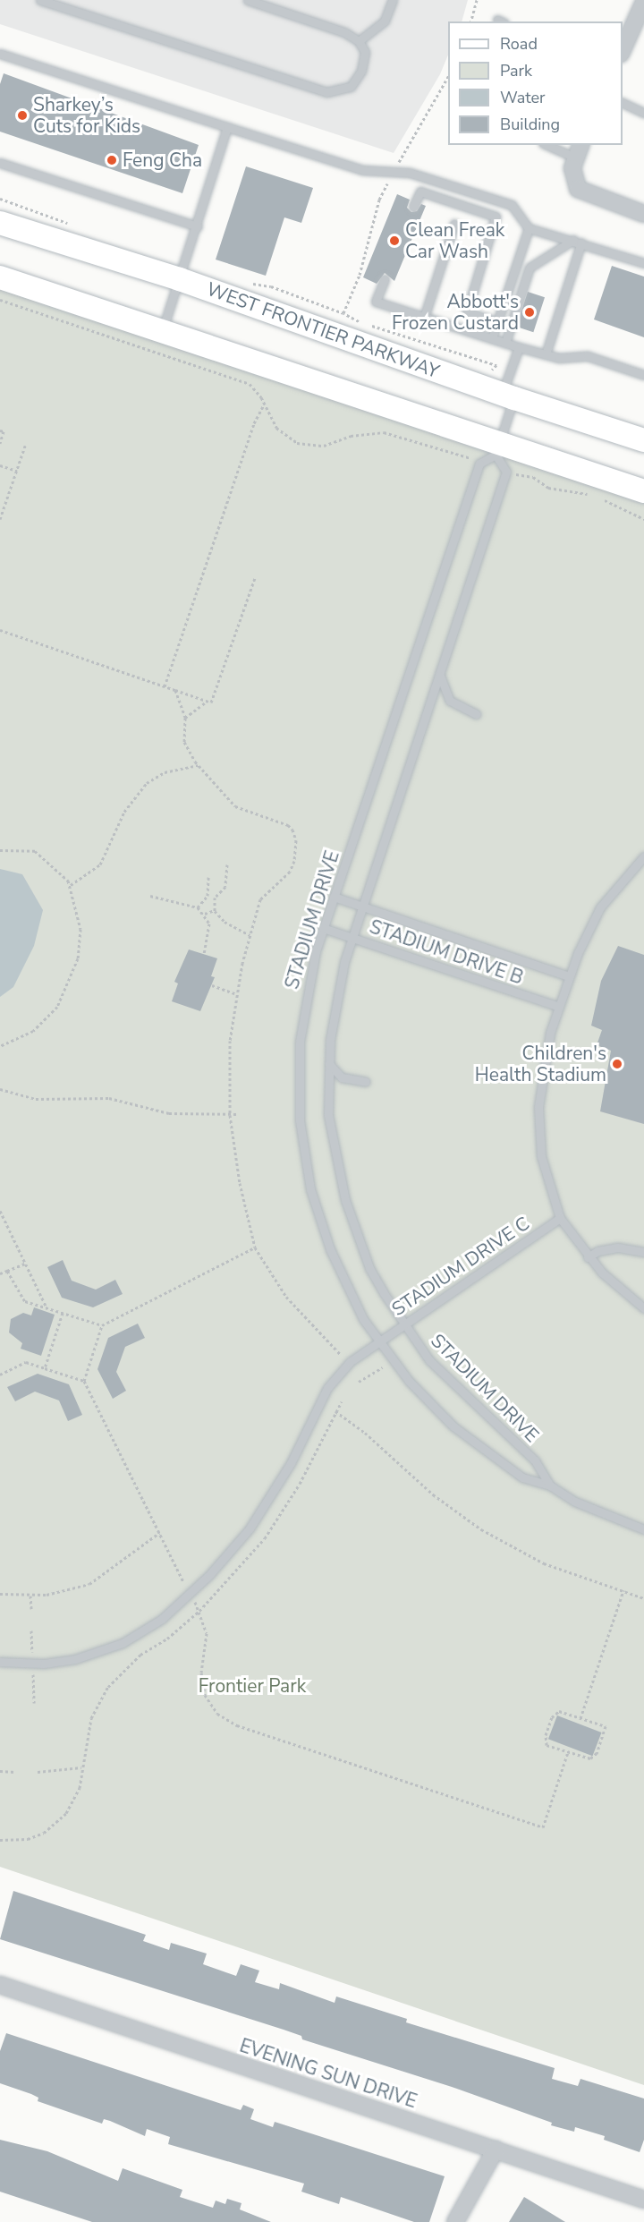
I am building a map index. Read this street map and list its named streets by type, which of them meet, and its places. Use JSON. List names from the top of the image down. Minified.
{"streets":{"street":["WEST FRONTIER PARKWAY","EVENING SUN DRIVE"],"lane":["STADIUM DRIVE","STADIUM DRIVE B","STADIUM DRIVE C"]},"crossings":[["STADIUM DRIVE","STADIUM DRIVE B"],["STADIUM DRIVE","STADIUM DRIVE C"]],"parks":["Frontier Park"],"places":["Sharkey’s Cuts for Kids","Feng Cha","Clean Freak Car Wash","Abbott's Frozen Custard","Children's Health Stadium"],"legend":["Road","Park","Water","Building"]}
